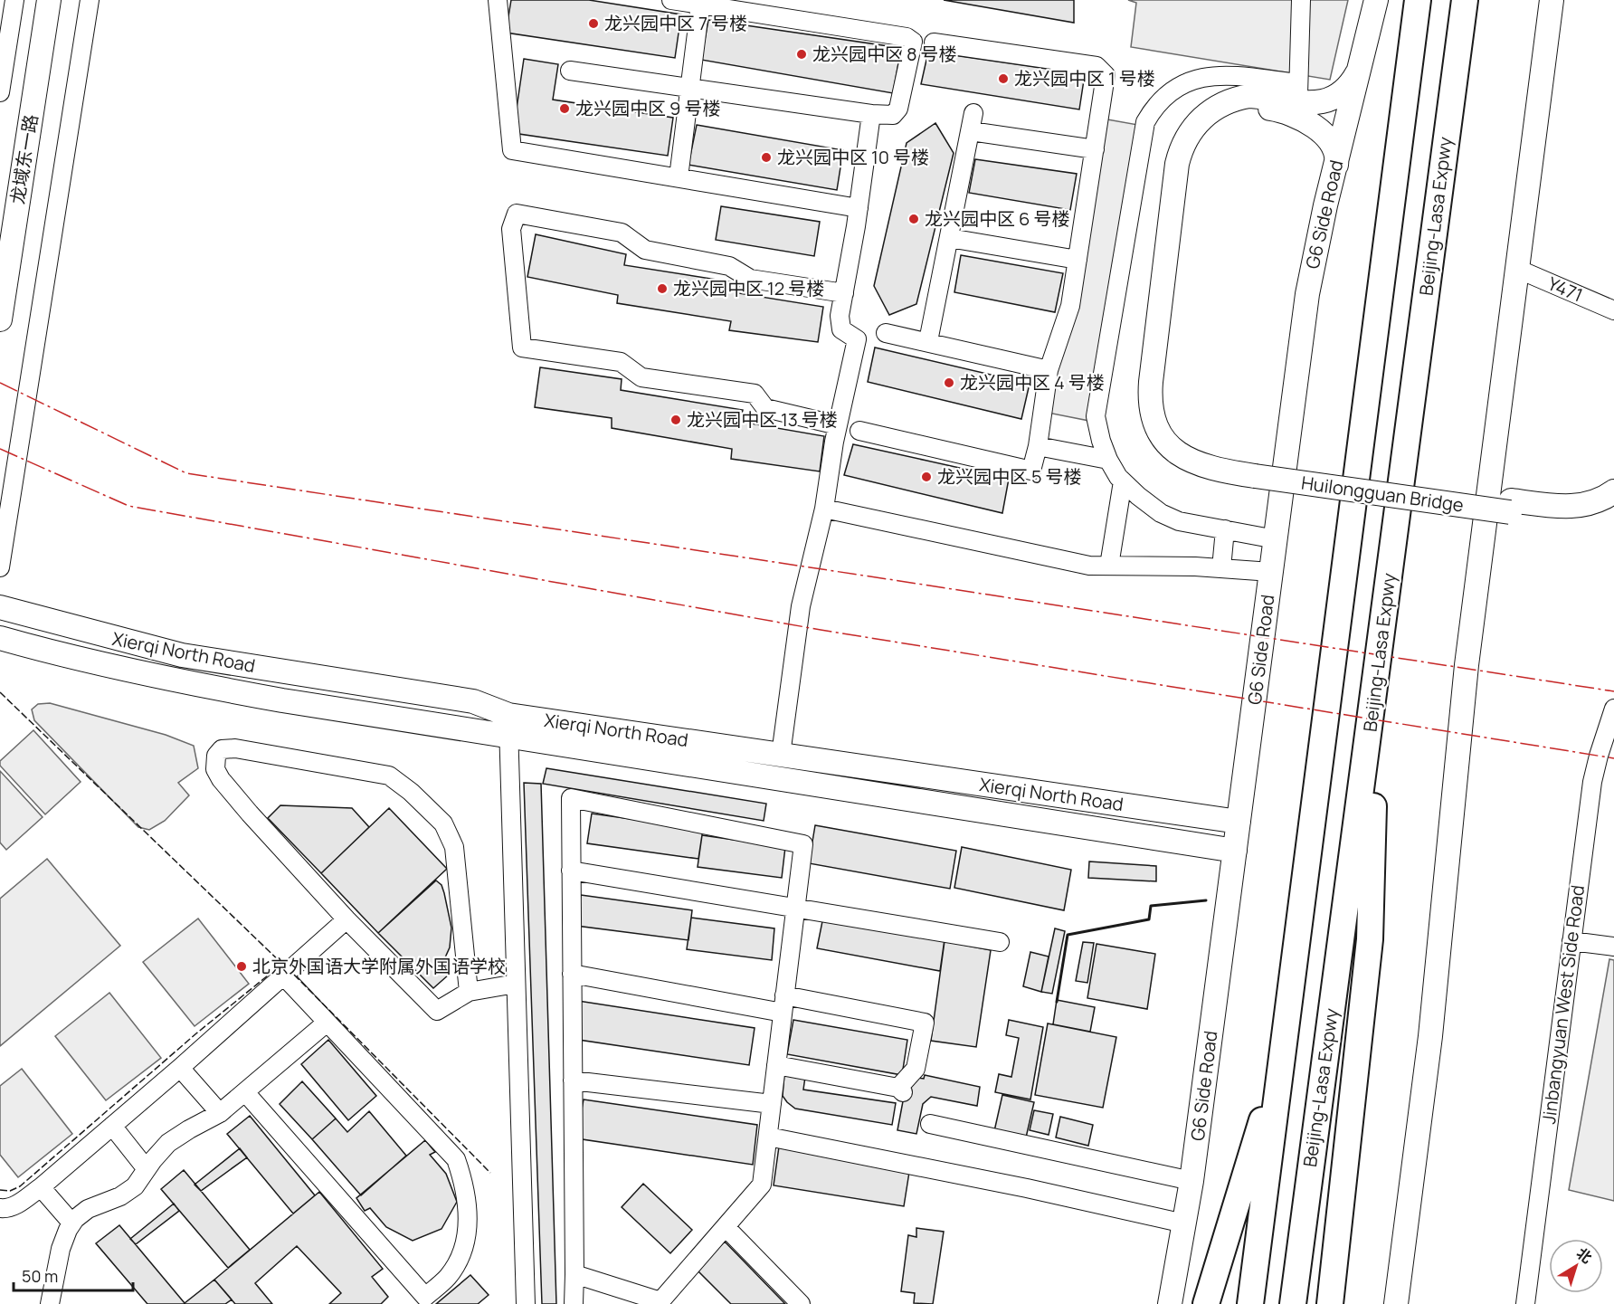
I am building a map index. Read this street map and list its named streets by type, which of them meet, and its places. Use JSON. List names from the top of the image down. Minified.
{"streets":{"highway":["Beijing-Lasa Expwy"],"main road":["龙域东一路","G6 Side Road","Huilongguan Bridge","Xierqi North Road"],"street":["Y471","Jinbangyuan West Side Road"]},"crossings":[["G6 Side Road","Xierqi North Road"]],"places":["龙兴园中区 7 号楼","龙兴园中区 8 号楼","龙兴园中区 1 号楼","龙兴园中区 9 号楼","龙兴园中区 10 号楼","龙兴园中区 6 号楼","龙兴园中区 12 号楼","龙兴园中区 4 号楼","龙兴园中区 13 号楼","龙兴园中区 5 号楼","北京外国语大学附属外国语学校"],"scale_bar":"50 m","north":"top right"}
